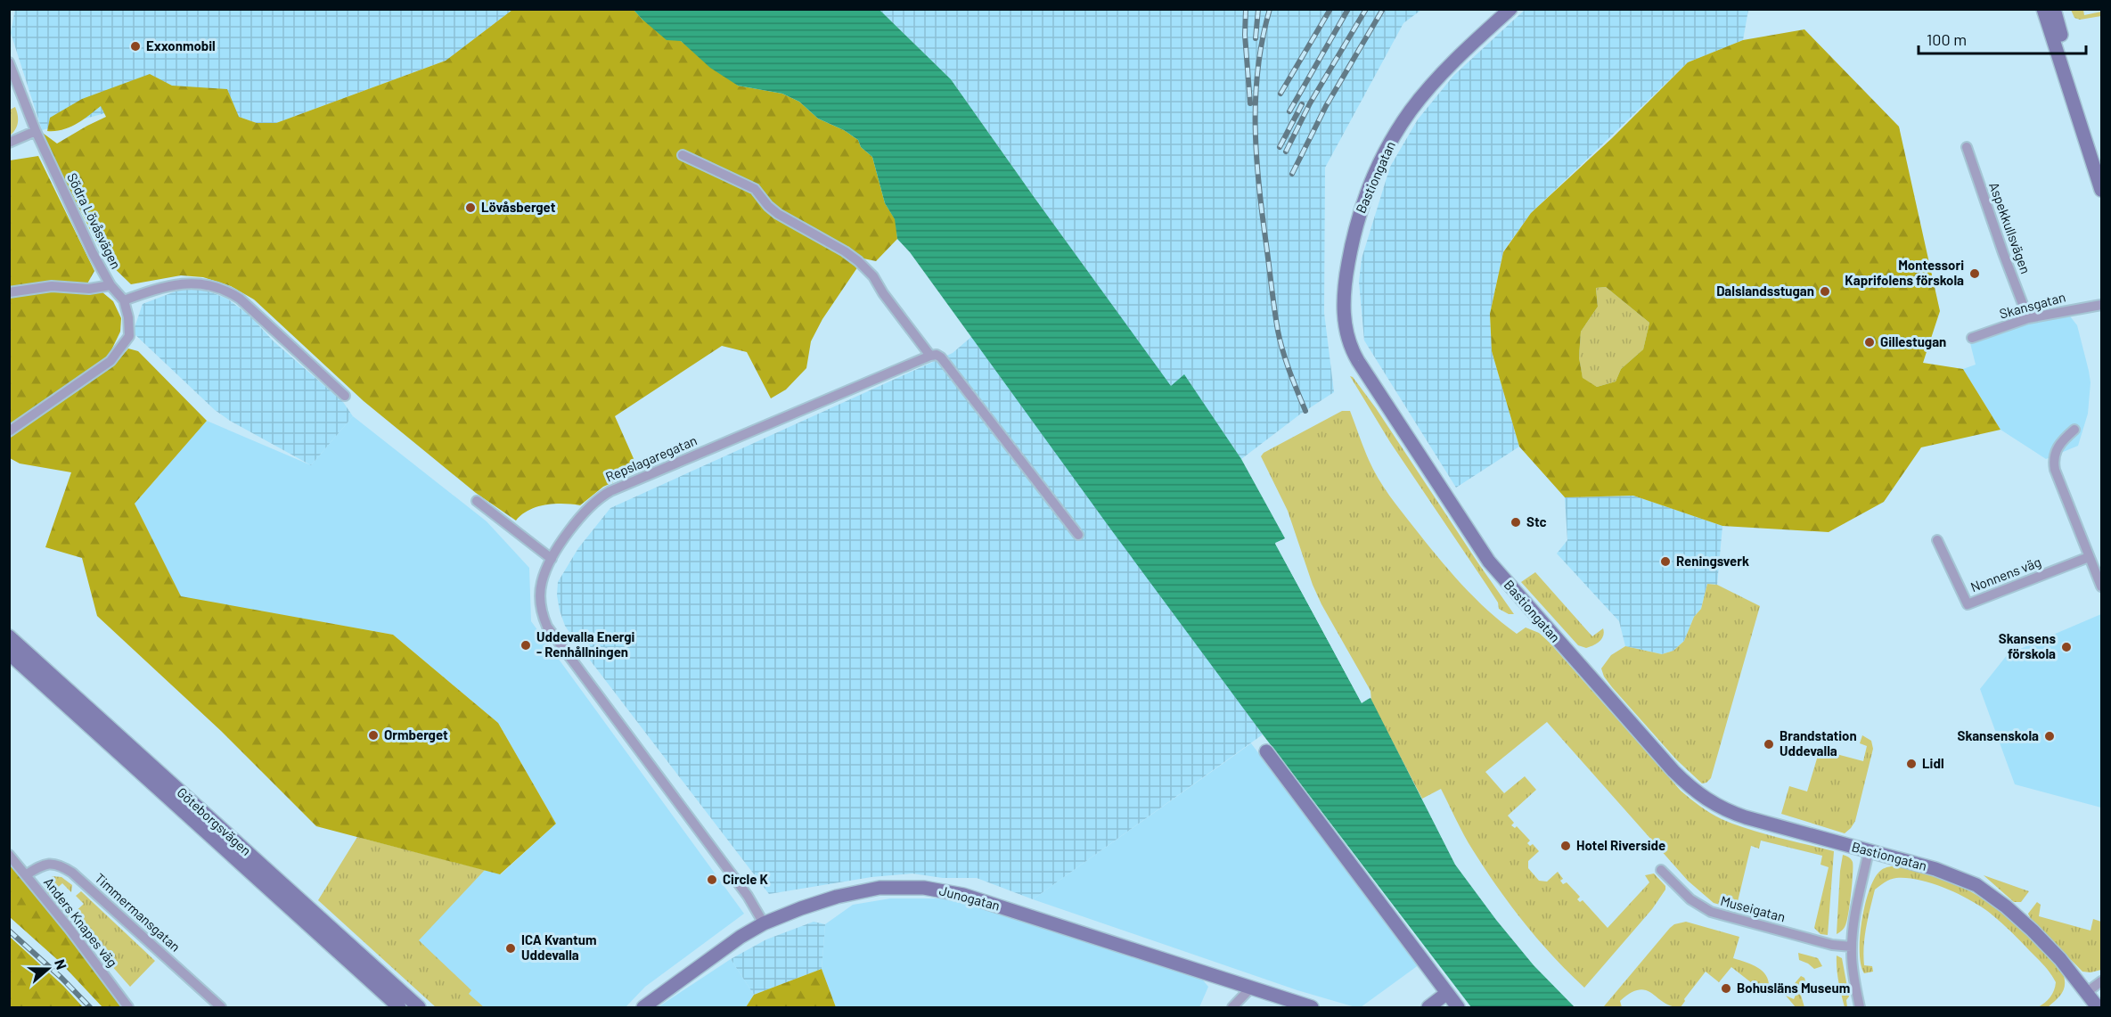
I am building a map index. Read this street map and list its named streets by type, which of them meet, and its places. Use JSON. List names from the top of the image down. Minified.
{"streets":{"main road":["Bastiongatan","Göteborgsvägen","Junogatan"],"street":["Södra Lövåsvägen","Aspekkullsvägen","Skansgatan","Repslagaregatan","Nonnens väg","Museigatan","Timmermansgatan","Anders Knapes väg"]},"crossings":[["Aspekkullsvägen","Skansgatan"],["Repslagaregatan","Junogatan"],["Timmermansgatan","Anders Knapes väg"]],"places":["Exxonmobil","Lövåsberget","Montessori Kaprifolens förskola","Dalslandsstugan","Gillestugan","Stc","Reningsverk","Uddevalla Energi - Renhållningen","Skansens förskola","Ormberget","Skansenskola","Brandstation Uddevalla","Lidl","Hotel Riverside","Circle K","ICA Kvantum Uddevalla","Bohusläns Museum"],"scale_bar":"100 m","north":"right"}
